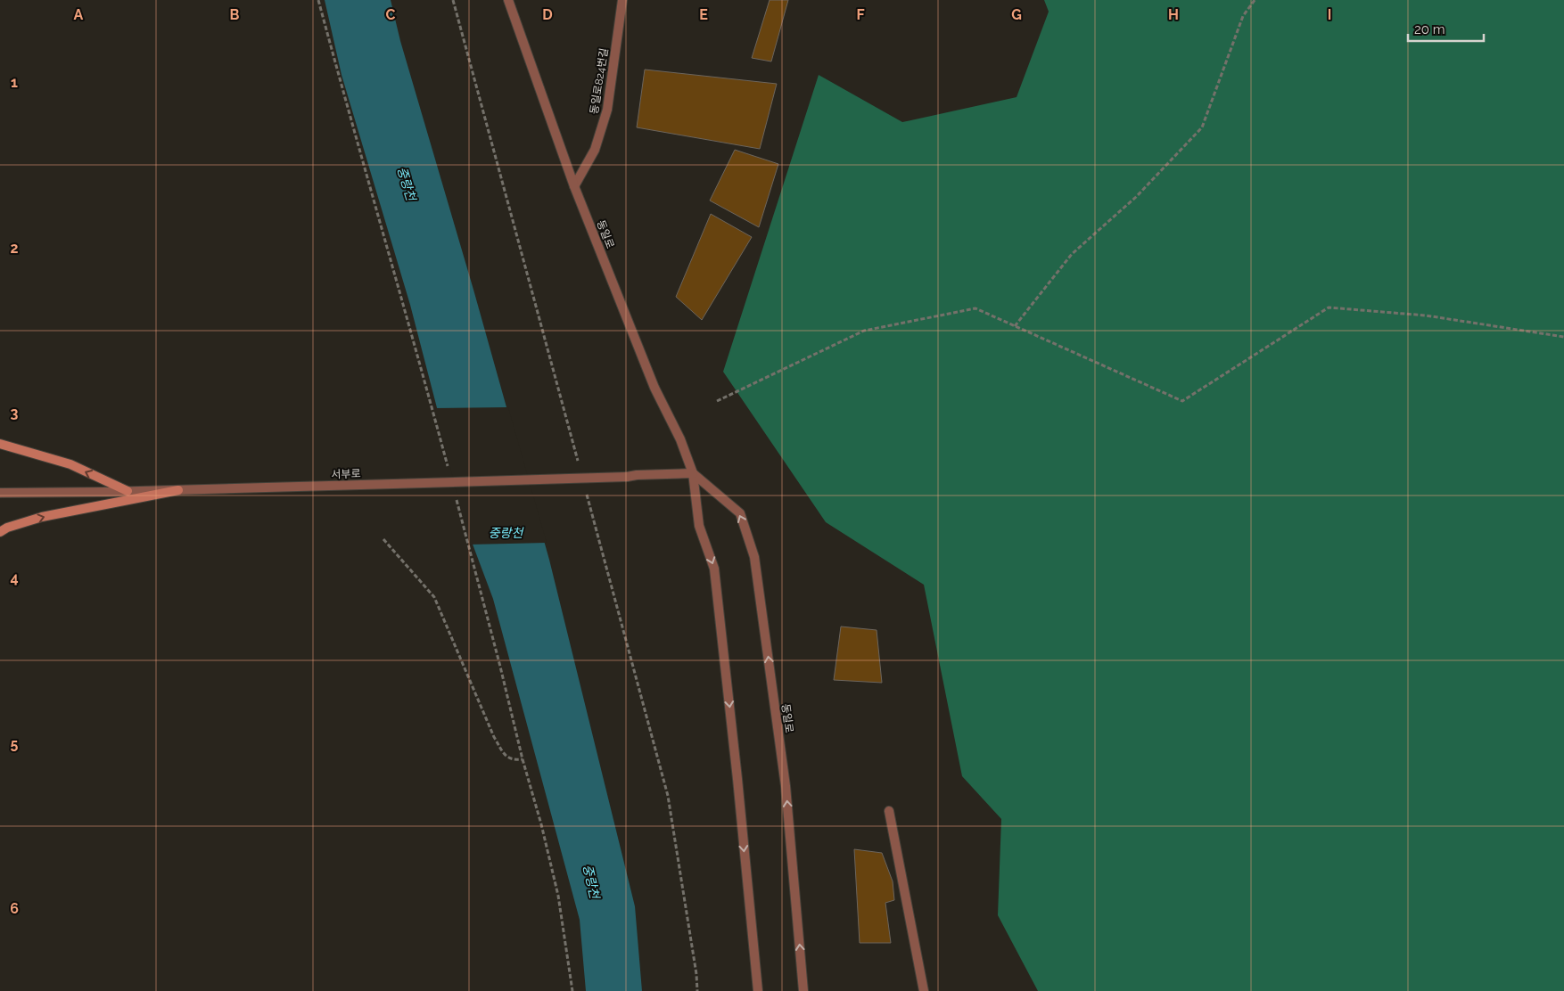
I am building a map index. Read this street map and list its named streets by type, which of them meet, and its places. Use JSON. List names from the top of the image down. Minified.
{"streets":{"street":["동일로824번길","동일로","서부로"]},"crossings":[["동일로824번길","동일로"],["동일로","서부로"]],"water":["중랑천"],"scale_bar":"20 m","grid":{"columns":["A","B","C","D","E","F","G","H","I"],"rows":["1","2","3","4","5","6"]}}
